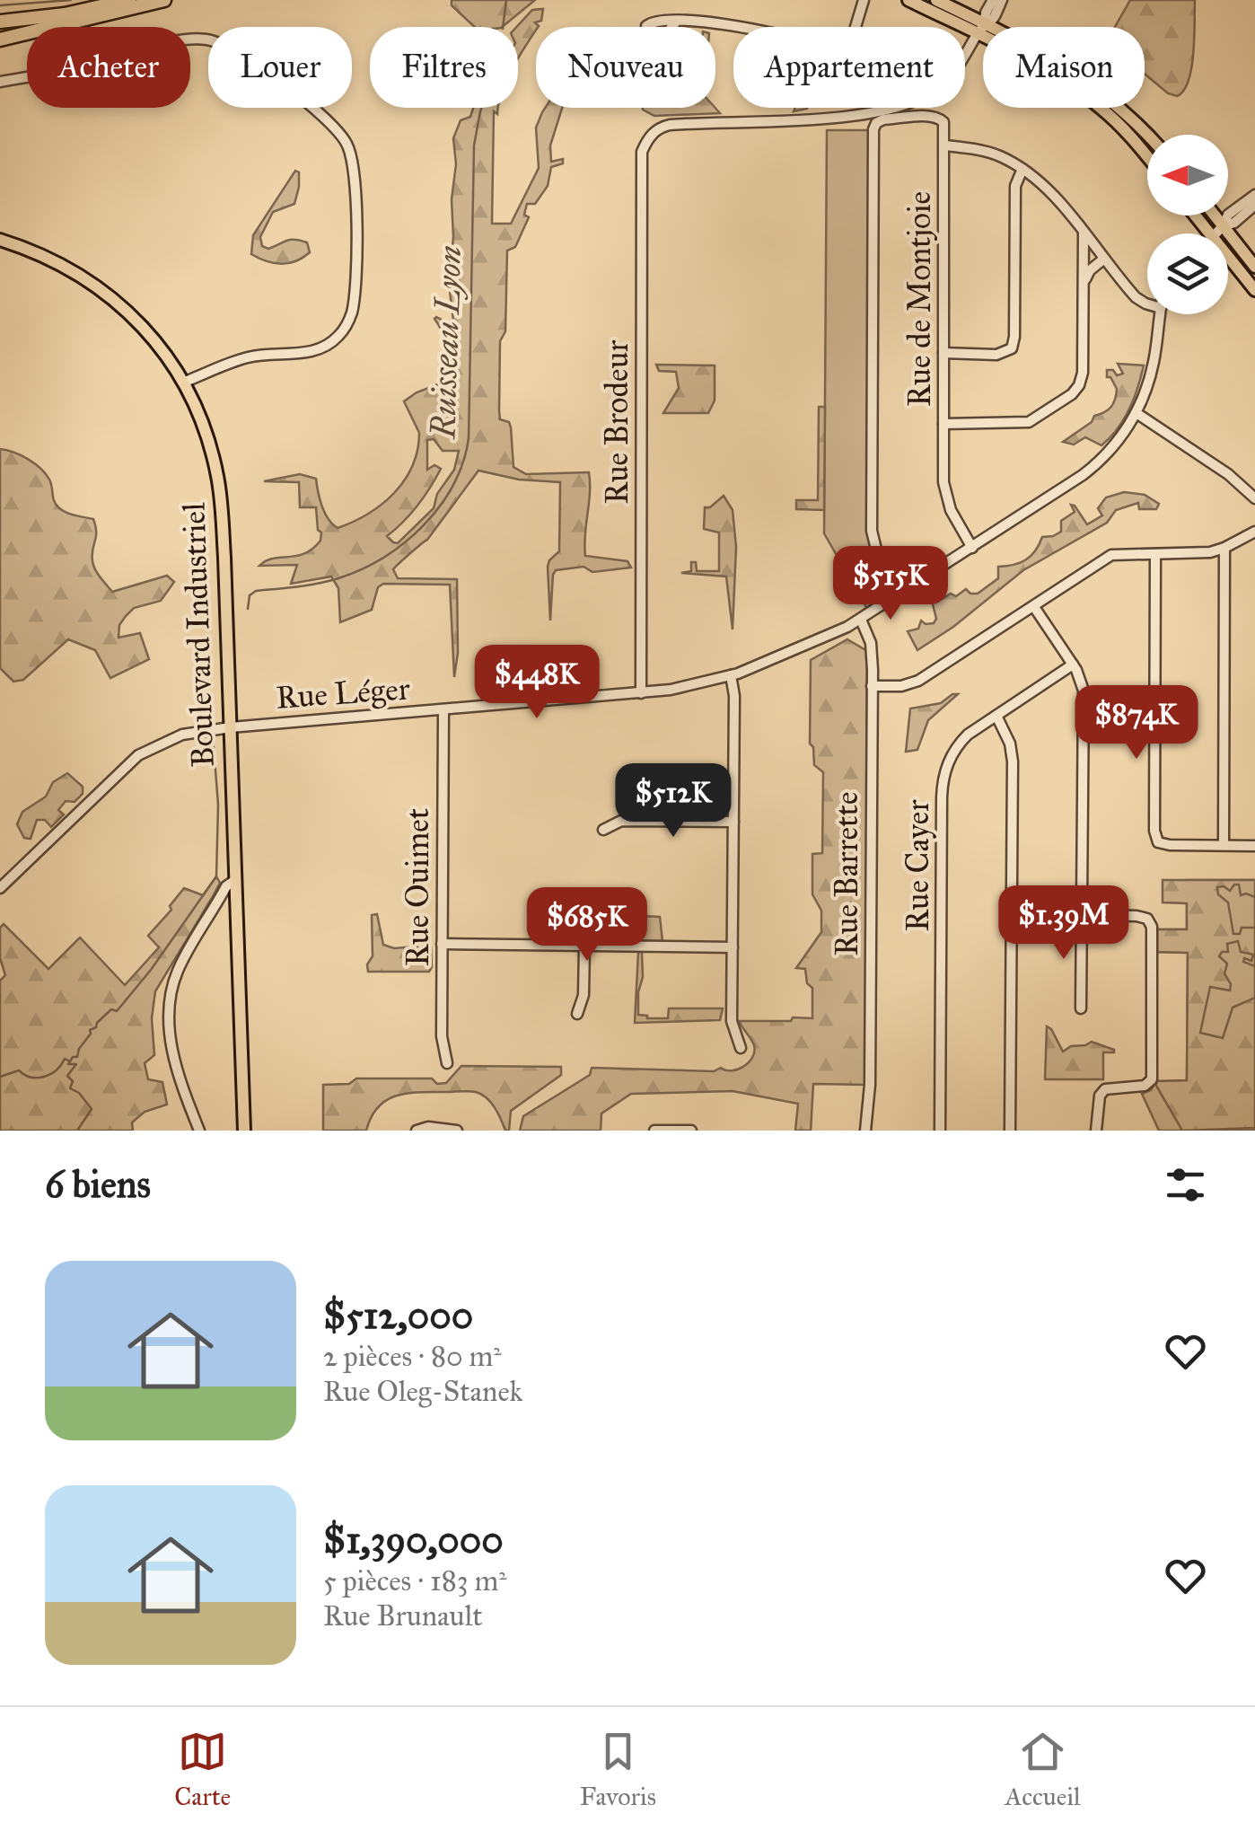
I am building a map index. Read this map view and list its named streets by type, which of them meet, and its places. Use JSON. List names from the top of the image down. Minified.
{"streets":{"main road":["Boulevard Industriel"],"street":["Rue de Montjoie","Rue Brodeur","Rue Léger","Rue Cayer","Rue Barrette","Rue Ouimet"]},"crossings":[["Rue de Montjoie","Rue Léger"],["Rue Brodeur","Rue Léger"],["Boulevard Industriel","Rue Léger"],["Rue Léger","Rue Barrette"],["Rue Léger","Rue Ouimet"]],"water":["Ruisseau Lyon"],"north":"left","page":{"chip":["Acheter","Louer","Filtres","Nouveau","Appartement","Maison"],"price":["$515K","$448K","$874K","$512K","$1.39M","$685K"],"heading":"6 biens","list":[{"name":"$512,000","note":"2 pièces · 80 m² · Rue Oleg-Stanek"},{"name":"$1,390,000","note":"5 pièces · 183 m² · Rue Brunault"}],"tabs":["Carte","Favoris","Accueil"]}}
